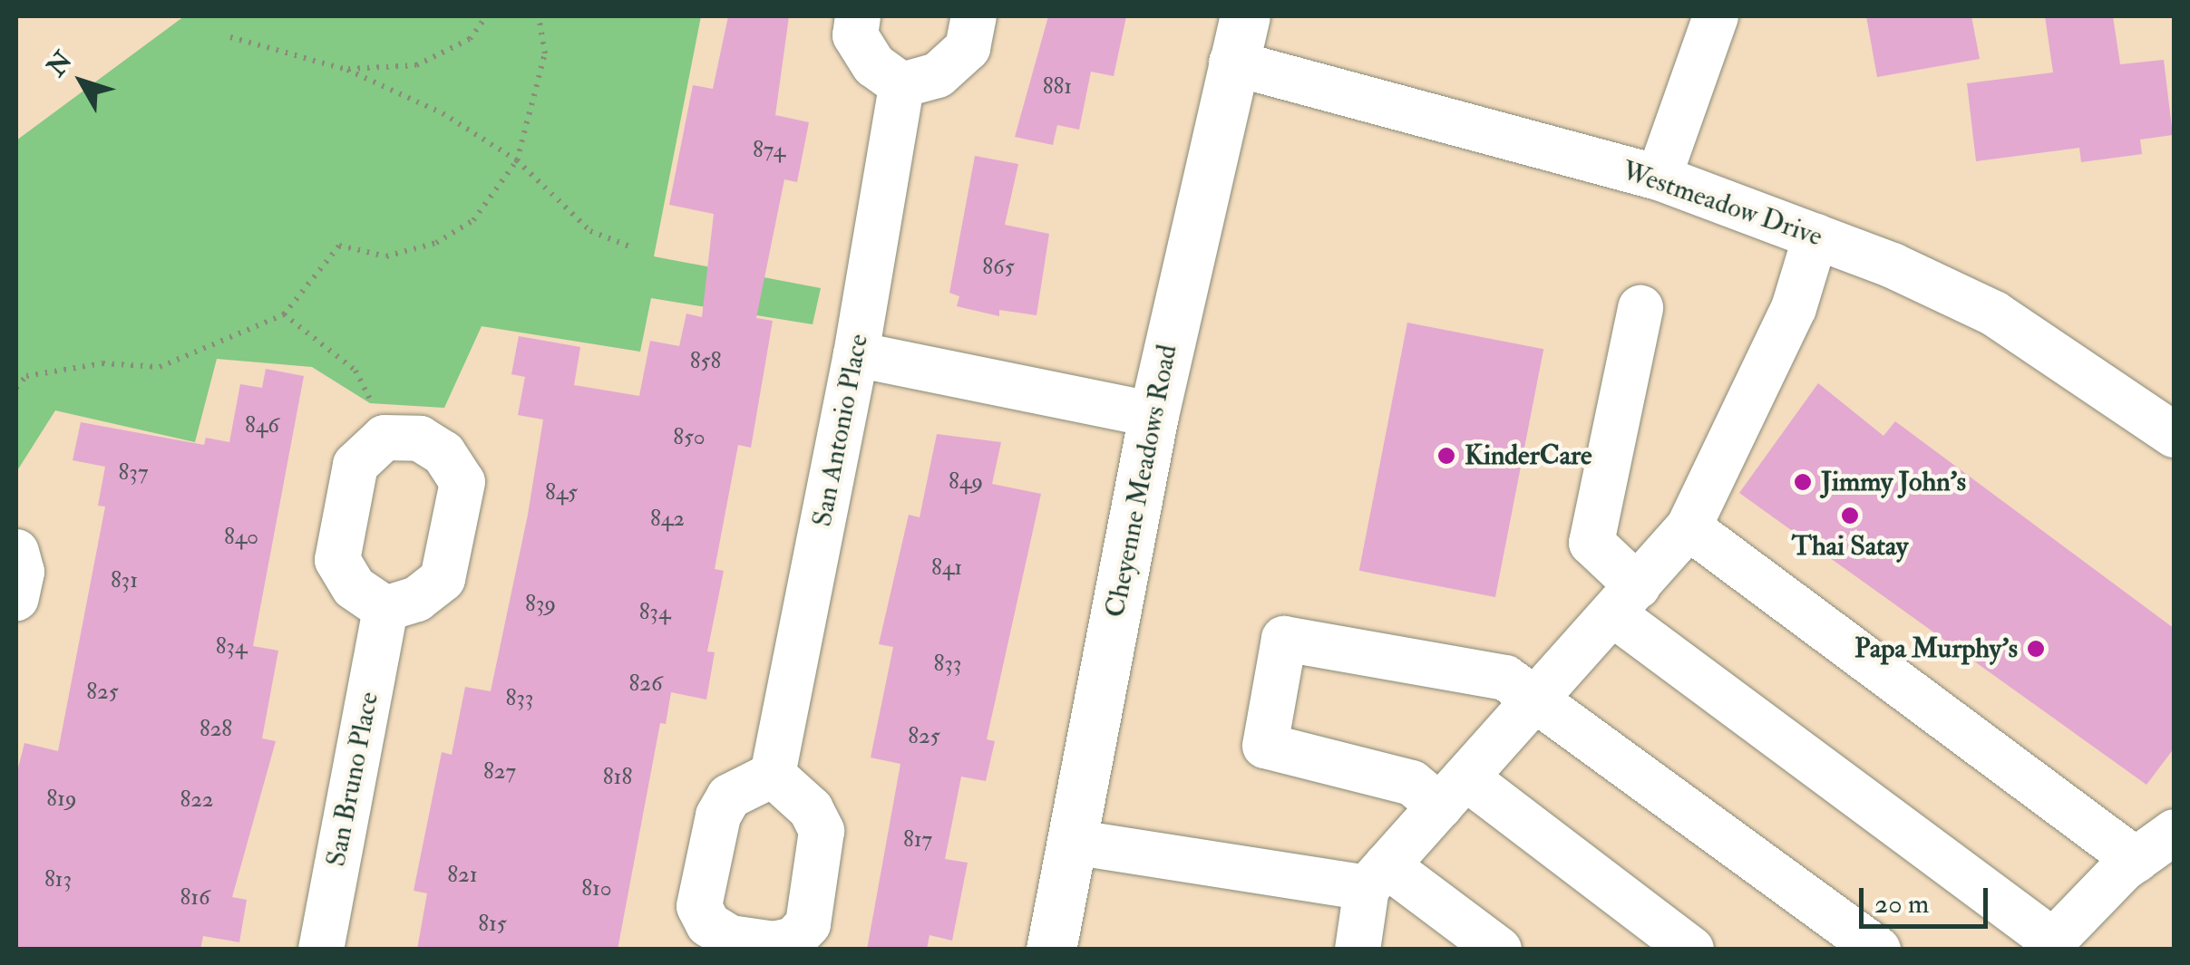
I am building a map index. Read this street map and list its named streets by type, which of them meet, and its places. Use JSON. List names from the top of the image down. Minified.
{"streets":{"main road":["Cheyenne Meadows Road"],"street":["Westmeadow Drive","San Antonio Place","San Bruno Place"]},"crossings":[["Westmeadow Drive","Cheyenne Meadows Road"]],"places":["KinderCare","Jimmy John's","Thai Satay","Papa Murphy's"],"house_numbers":["881","874","865","858","846","850","837","849","845","842","840","841","831","839","834","834","833","826","825","833","828","825","827","818","819","822","817","821","813","810","816","815"],"scale_bar":"20 m","north":"top left"}
